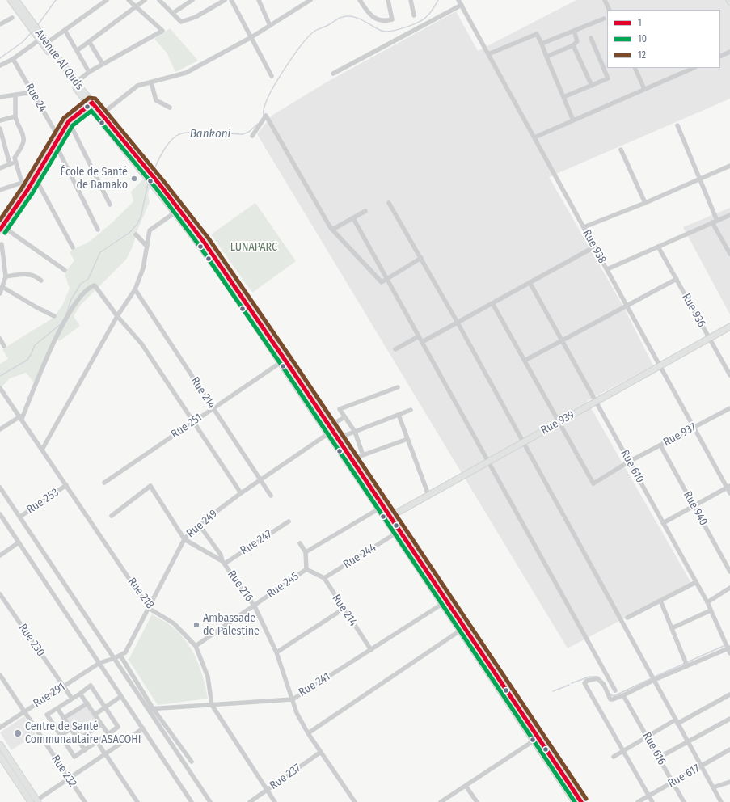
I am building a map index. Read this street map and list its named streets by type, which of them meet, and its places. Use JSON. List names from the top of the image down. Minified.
{"streets":{"main road":["Avenue Al Quds","Rue 939"],"street":["Rue 24","Rue 938","Rue 936","Rue 214","Rue 251","Rue 937","Rue 610","Rue 253","Rue 940","Rue 249","Rue 247","Rue 244","Rue 245","Rue 216","Rue 218","Rue 230","Rue 241","Rue 291","Rue 616","Rue 232","Rue 617","Rue 237"]},"crossings":[["Avenue Al Quds","Rue 939"],["Avenue Al Quds","Rue 251"],["Avenue Al Quds","Rue 249"],["Avenue Al Quds","Rue 244"],["Avenue Al Quds","Rue 241"],["Rue 938","Rue 939"],["Rue 938","Rue 937"],["Rue 936","Rue 939"],["Rue 214","Rue 251"],["Rue 214","Rue 249"],["Rue 214","Rue 244"],["Rue 214","Rue 241"],["Rue 939","Rue 937"],["Rue 939","Rue 610"],["Rue 937","Rue 610"],["Rue 937","Rue 940"],["Rue 253","Rue 218"],["Rue 249","Rue 216"],["Rue 249","Rue 218"],["Rue 249","Rue 291"],["Rue 247","Rue 216"],["Rue 245","Rue 216"],["Rue 245","Rue 218"],["Rue 216","Rue 241"],["Rue 216","Rue 237"],["Rue 218","Rue 241"],["Rue 218","Rue 237"],["Rue 230","Rue 291"],["Rue 291","Rue 232"],["Rue 616","Rue 617"]],"water":["Bankoni"],"parks":["LUNAPARC"],"places":["École de Santé de Bamako","Ambassade de Palestine","Centre de Santé Communautaire ASACOHI"],"lines":["transit line 12","transit line 1","transit line 10"],"legend":["1","10","12"]}
